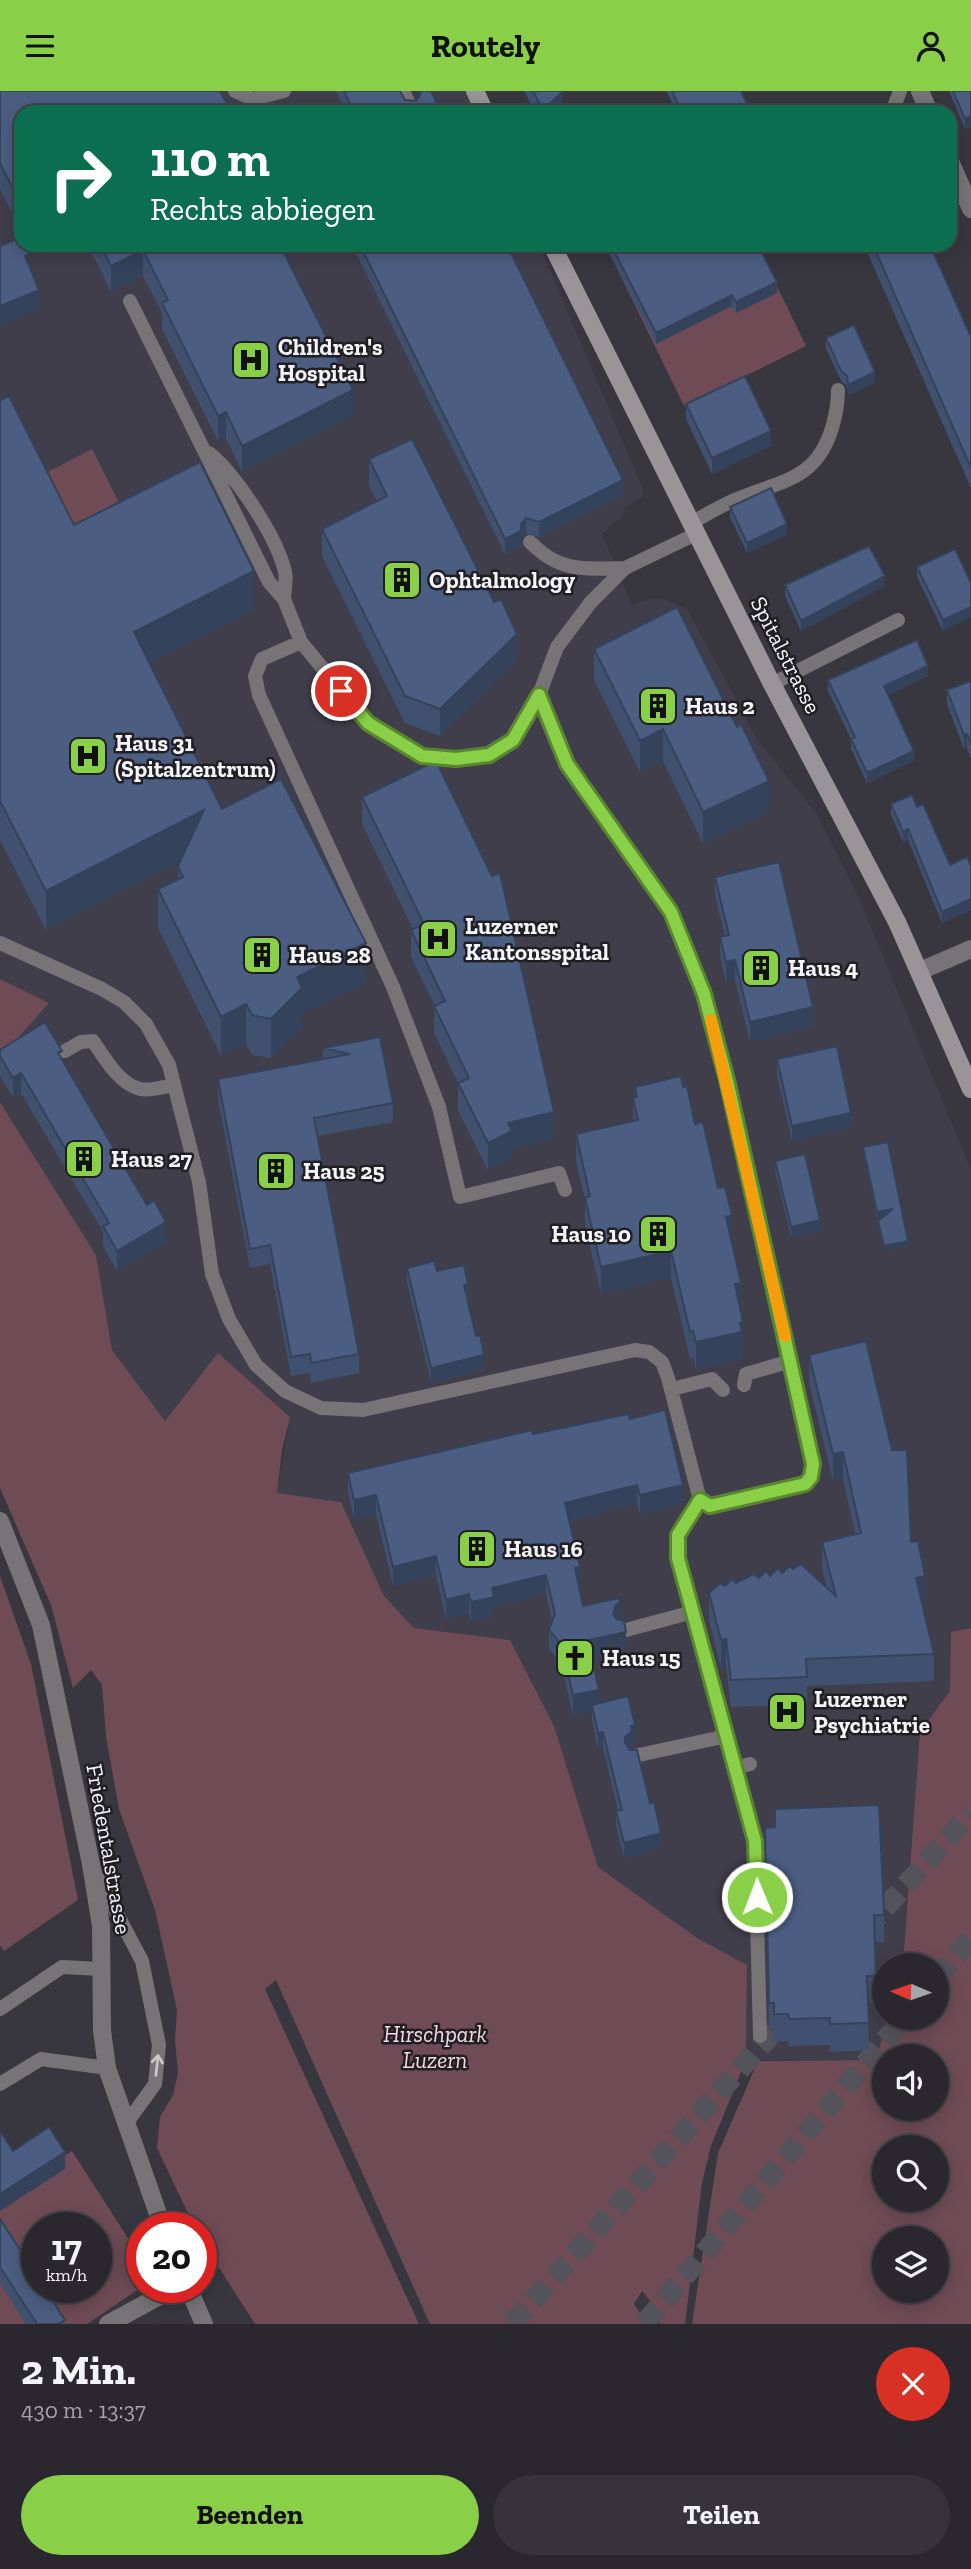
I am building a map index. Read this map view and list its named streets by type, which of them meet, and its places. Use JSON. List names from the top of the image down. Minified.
{"streets":{"main road":["Spitalstrasse"],"street":["Friedentalstrasse"]},"parks":["Hirschpark Luzern"],"places":{"hospital":["Children's Hospital","Haus 31 (Spitalzentrum)","Luzerner Kantonsspital","Luzerner Psychiatrie"],"building":["Ophtalmology","Haus 2","Haus 28","Haus 4","Haus 27","Haus 25","Haus 10","Haus 16"],"church":["Haus 15"]},"north":"left","page":{"header":"Routely","turn":["110 m","Rechts abbiegen"],"speed":"17 km/h","limit":"20","heading":["2 Min.","430 m · 13:37"],"buttons":["Beenden","Teilen"]}}
